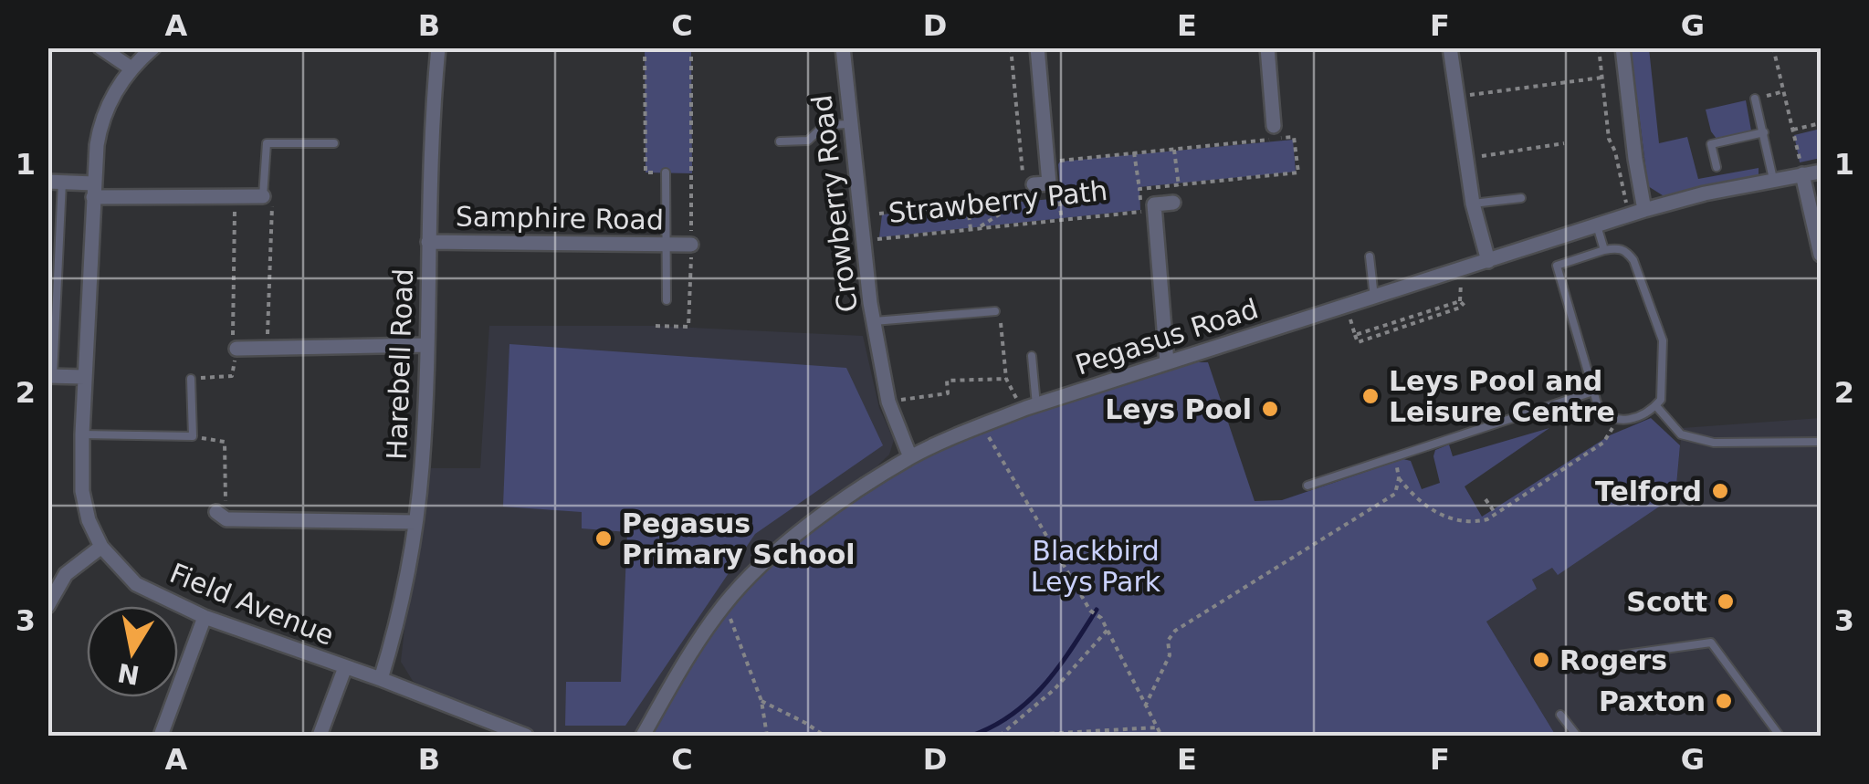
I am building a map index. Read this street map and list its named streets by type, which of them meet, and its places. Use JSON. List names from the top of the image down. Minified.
{"streets":{"street":["Crowberry Road","Samphire Road","Pegasus Road","Harebell Road","Field Avenue"],"path":["Strawberry Path"]},"crossings":[["Strawberry Path","Crowberry Road"],["Crowberry Road","Pegasus Road"],["Samphire Road","Harebell Road"],["Harebell Road","Field Avenue"]],"parks":["Blackbird Leys Park"],"places":["Leys Pool and Leisure Centre","Leys Pool","Telford","Pegasus Primary School","Scott","Rogers","Paxton"],"north":"bottom","grid":{"columns":["A","B","C","D","E","F","G"],"rows":["1","2","3"]}}
